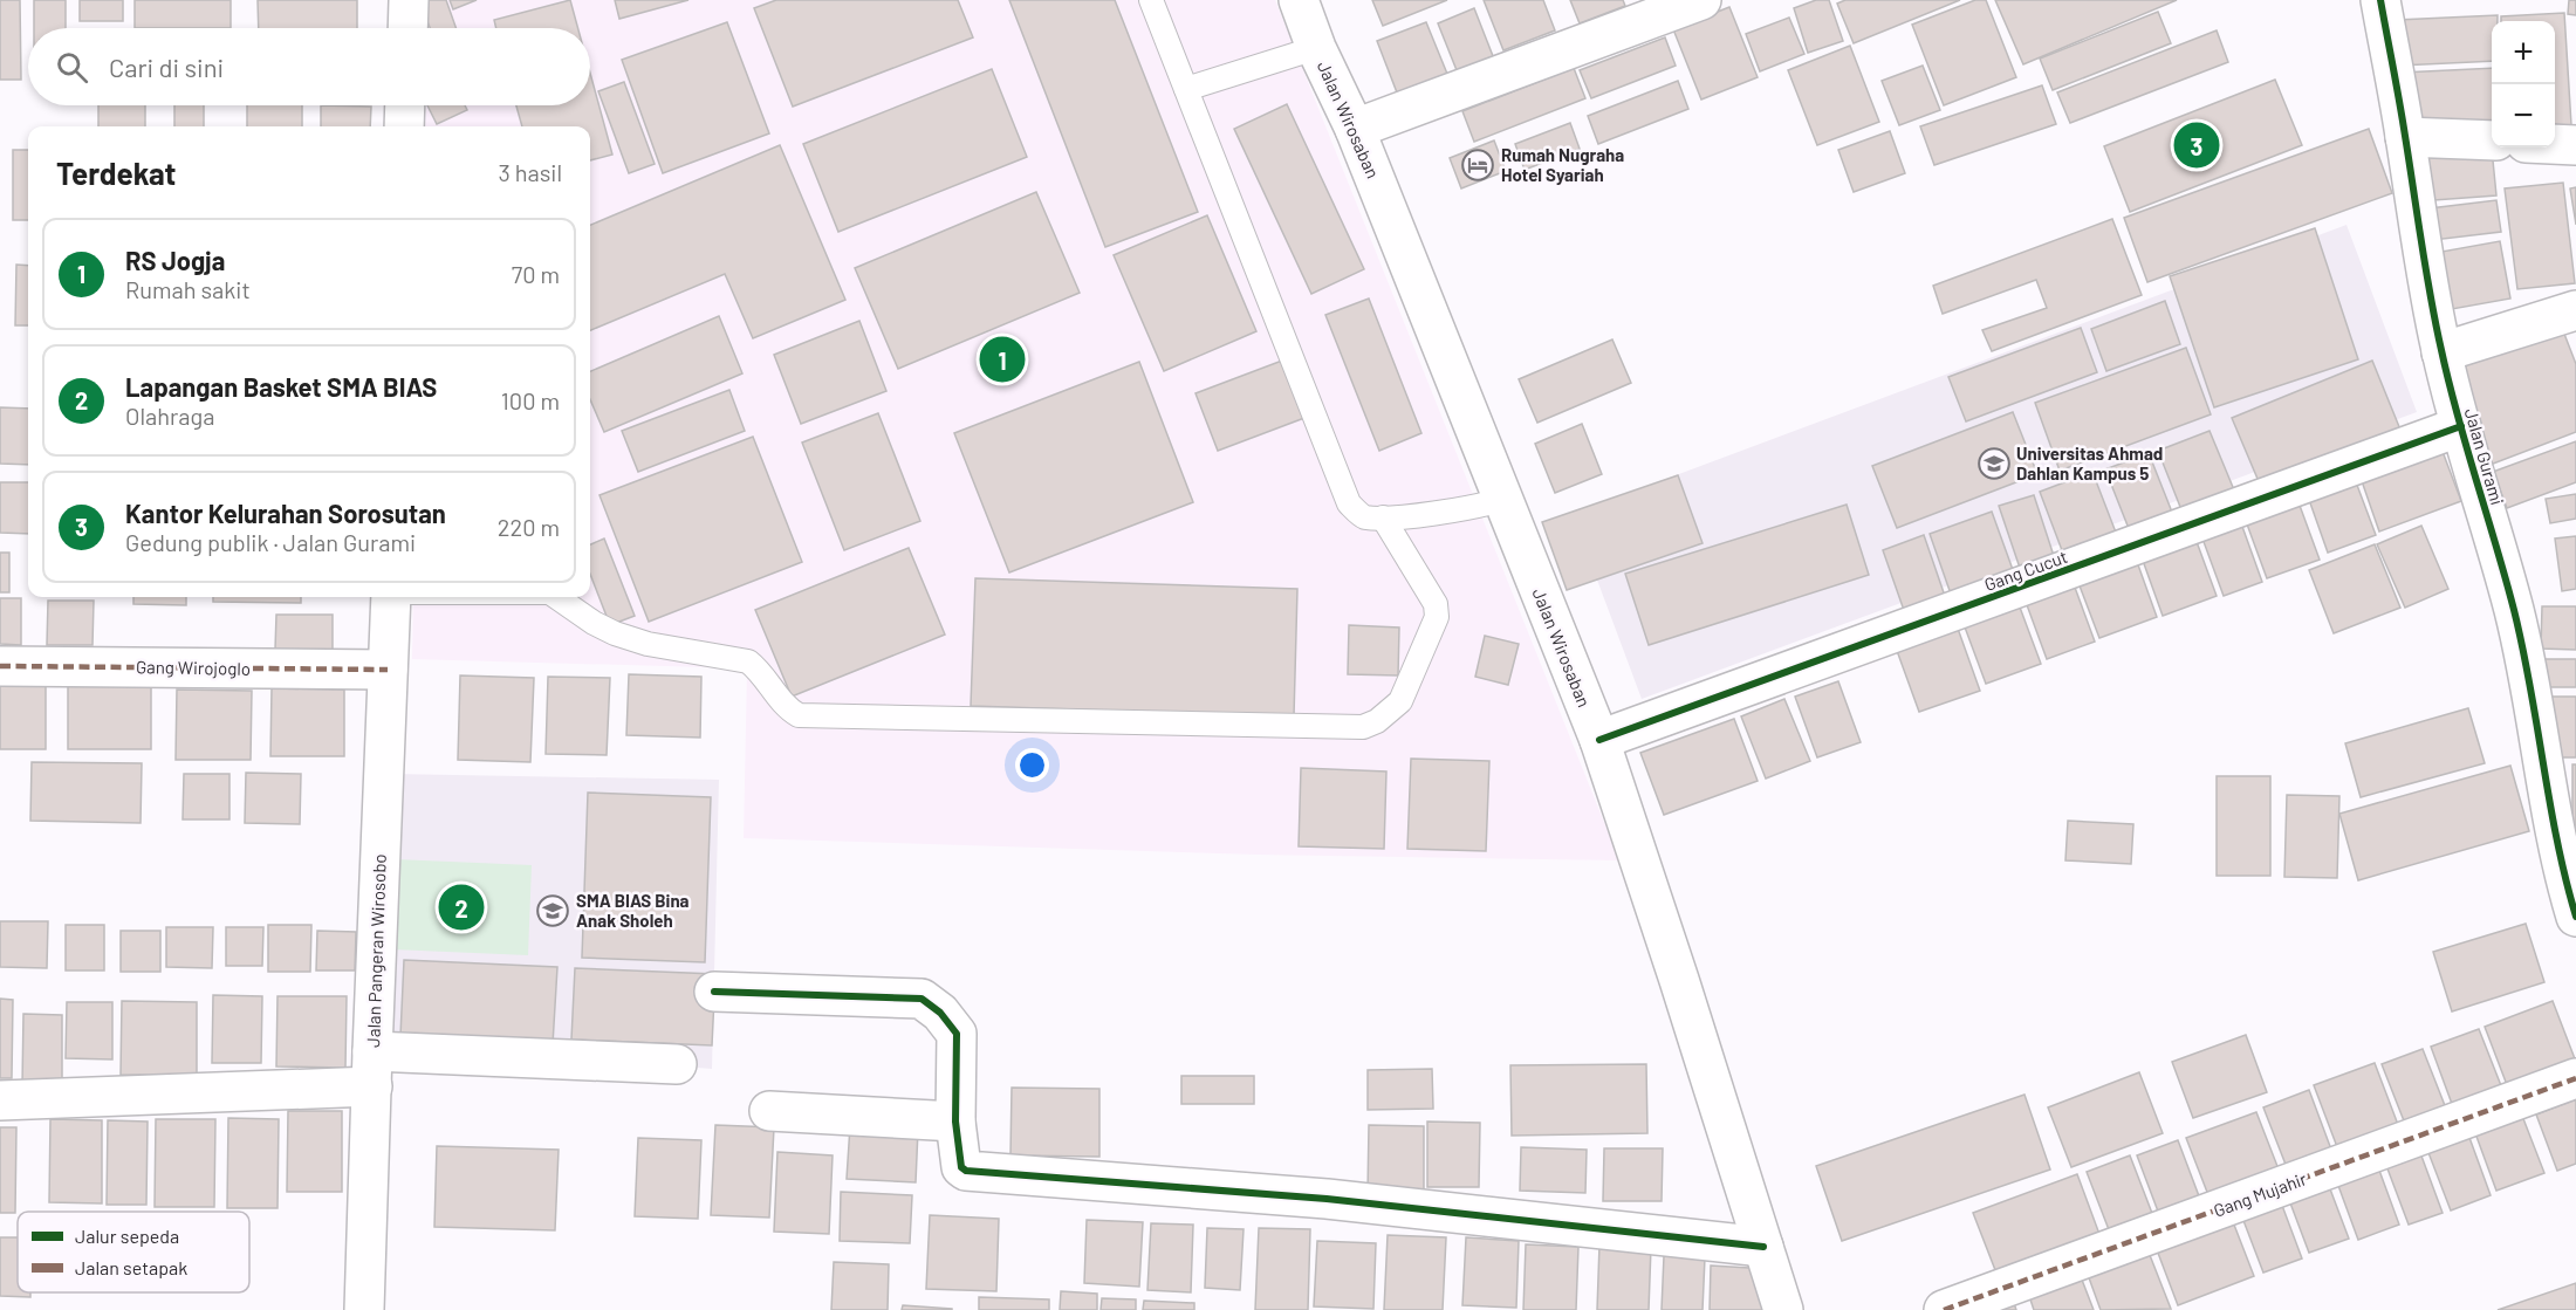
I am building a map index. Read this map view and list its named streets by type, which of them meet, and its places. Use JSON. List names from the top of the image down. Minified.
{"streets":{"street":["Jalan Wirosaban","Jalan Gurami","Gang Cucut","Gang Wirojoglo","Jalan Pangeran Wirosobo","Gang Mujahir"]},"crossings":[["Jalan Wirosaban","Gang Cucut"],["Jalan Gurami","Gang Cucut"],["Gang Wirojoglo","Jalan Pangeran Wirosobo"]],"places":{"hotel":["Rumah Nugraha Hotel Syariah"],"school or university":["Universitas Ahmad Dahlan Kampus 5","SMA BIAS Bina Anak Sholeh"]},"legend":["Jalur sepeda","Jalan setapak"],"page":{"map_buttons":["+","−"],"search":"Cari di sini","pins":["3","1","2"],"heading":["Terdekat","3 hasil"],"list":[{"mark":"1","name":"RS Jogja","note":"Rumah sakit","value":"70 m"},{"mark":"2","name":"Lapangan Basket SMA BIAS","note":"Olahraga","value":"100 m"},{"mark":"3","name":"Kantor Kelurahan Sorosutan","note":"Gedung publik · Jalan Gurami","value":"220 m"}]}}
